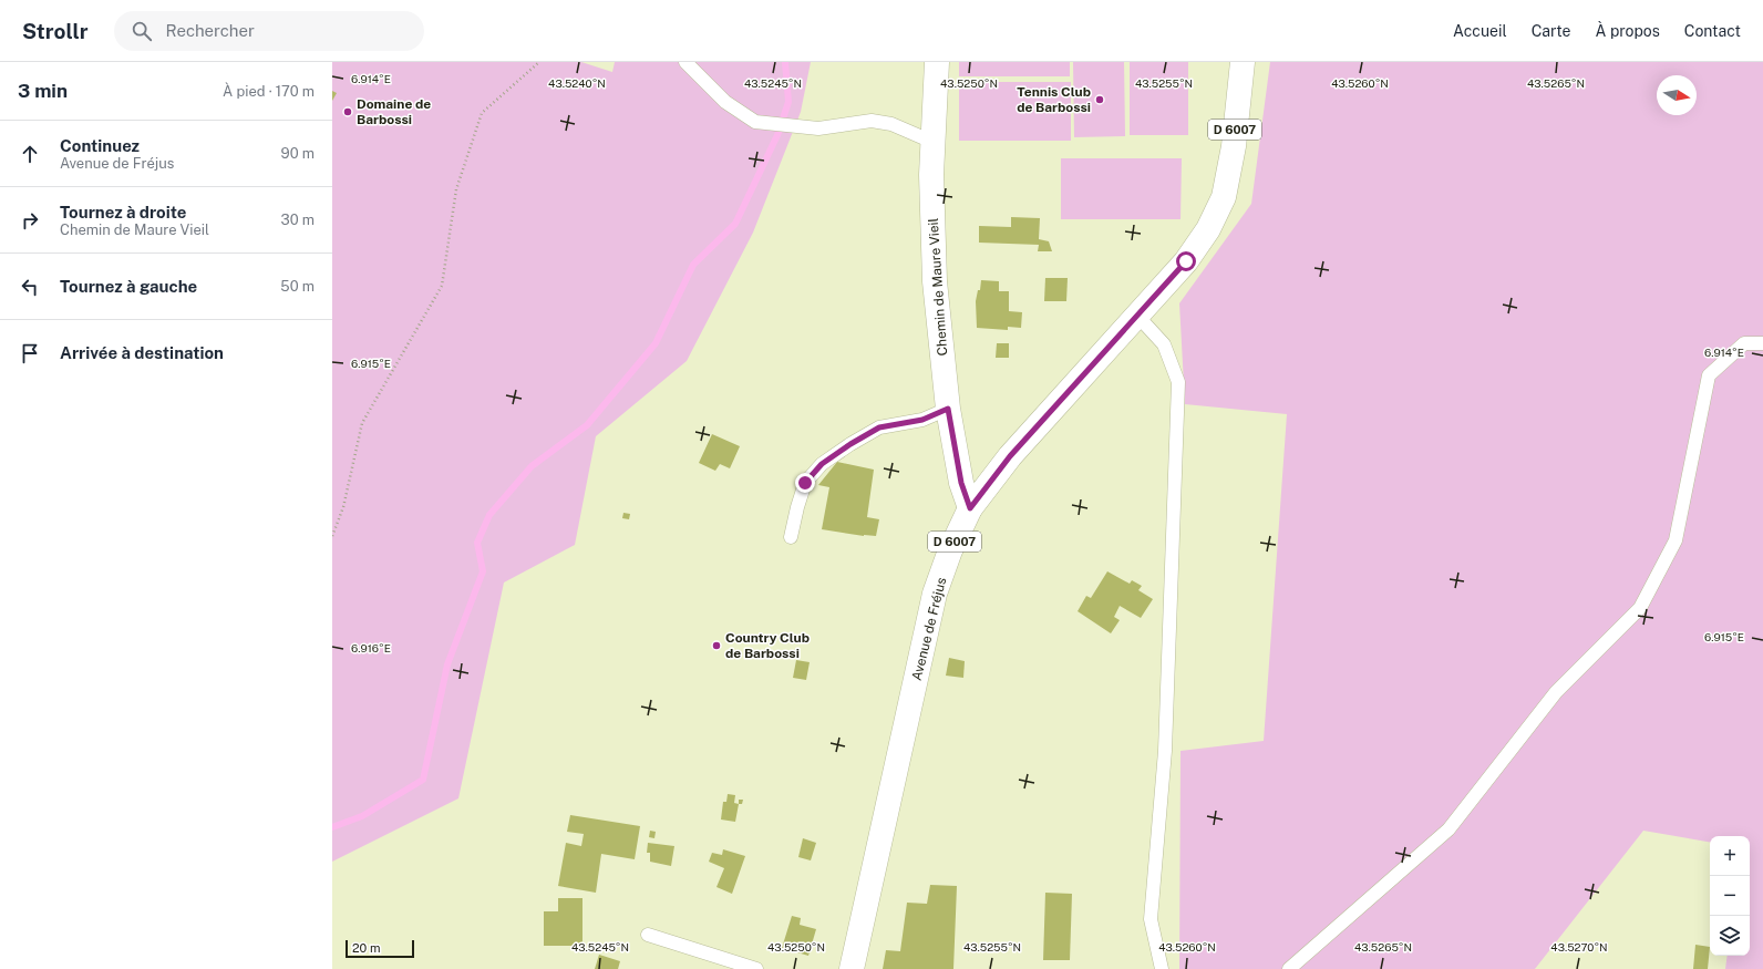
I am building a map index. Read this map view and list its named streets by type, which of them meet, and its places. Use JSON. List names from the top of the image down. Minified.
{"streets":{"main road":["D 6007","Chemin de Maure Vieil","Avenue de Fréjus"]},"crossings":[["Chemin de Maure Vieil","Avenue de Fréjus"]],"places":["Tennis Club de Barbossi","Domaine de Barbossi","Country Club de Barbossi"],"scale_bar":"20 m","north":"right","page":{"header":"Strollr","search":"Rechercher","nav":["Accueil","Carte","À propos","Contact"],"heading":["3 min","À pied · 170 m"],"list":[["Continuez","Avenue de Fréjus","90 m"],["Tournez à droite","Chemin de Maure Vieil","30 m"],["Tournez à gauche","50 m"],"Arrivée à destination"],"map_buttons":["+","−"],"scale":"20 m"},"coordinates":["6.914°E","43.5240°N","43.5245°N","43.5250°N","43.5255°N","43.5260°N","43.5265°N","6.915°E","6.916°E","43.5270°N"]}
